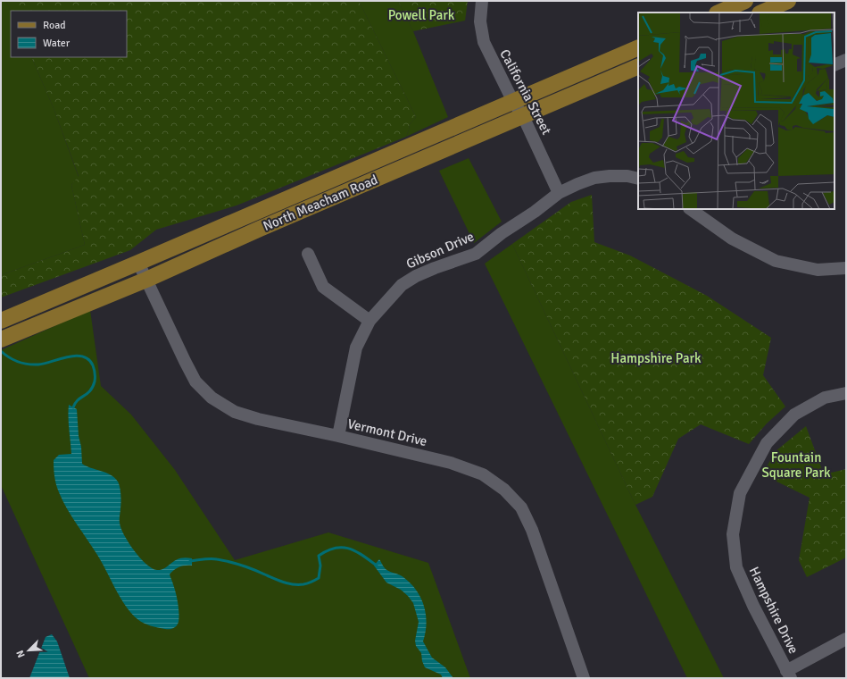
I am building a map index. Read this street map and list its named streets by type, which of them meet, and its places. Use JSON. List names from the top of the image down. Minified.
{"streets":{"main road":["North Meacham Road"],"street":["California Street","Gibson Drive","Vermont Drive","Hampshire Drive"]},"crossings":[["California Street","North Meacham Road"],["California Street","Gibson Drive"],["North Meacham Road","Vermont Drive"],["Gibson Drive","Vermont Drive"]],"parks":["Powell Park","Hampshire Park","Fountain Square Park"],"legend":["Road","Water"],"north":"bottom left"}
